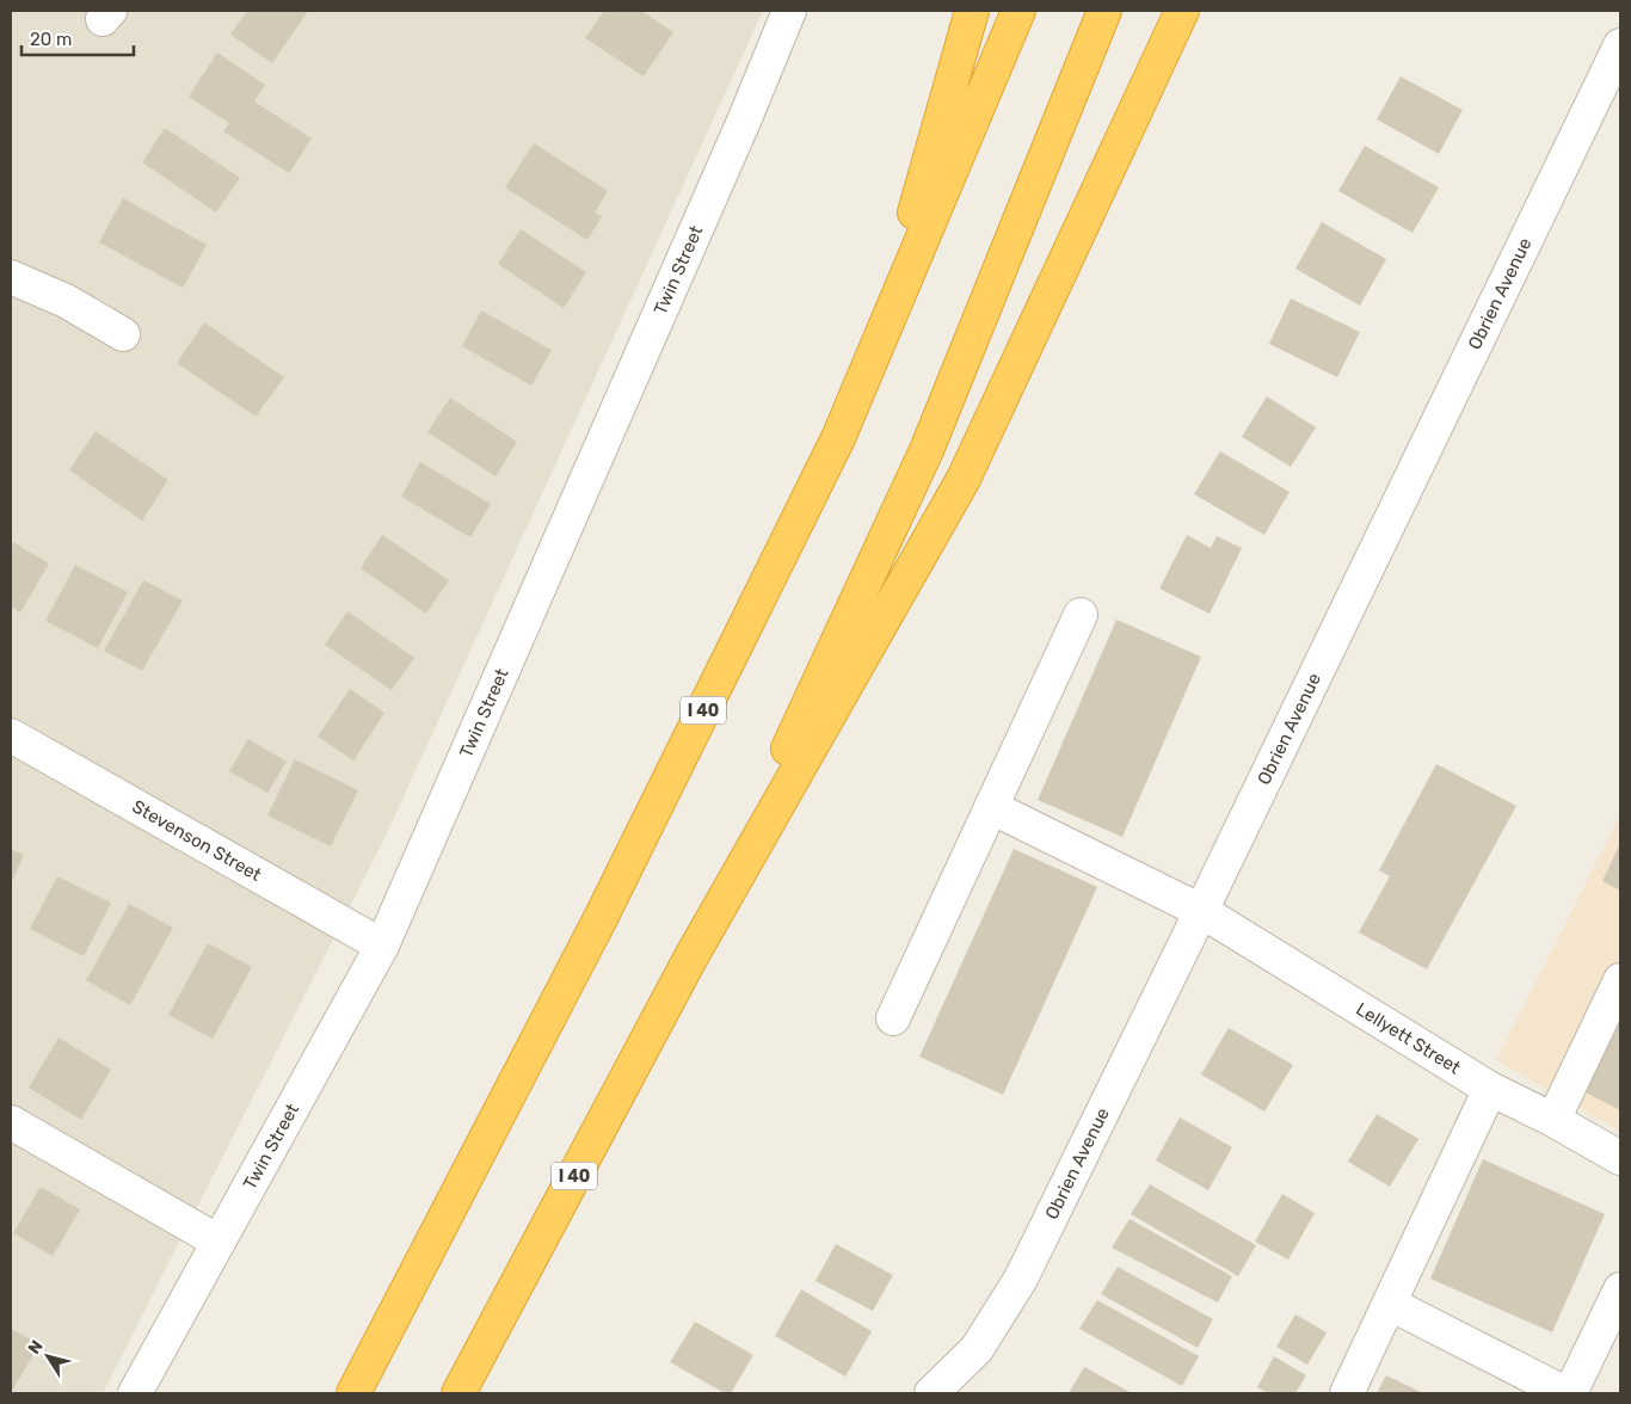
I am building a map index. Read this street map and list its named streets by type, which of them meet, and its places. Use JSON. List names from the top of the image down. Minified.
{"streets":{"highway":["I 40"],"street":["Twin Street","Obrien Avenue","Stevenson Street","Lellyett Street"]},"crossings":[["Twin Street","Stevenson Street"],["Obrien Avenue","Lellyett Street"]],"scale_bar":"20 m","north":"top left"}
